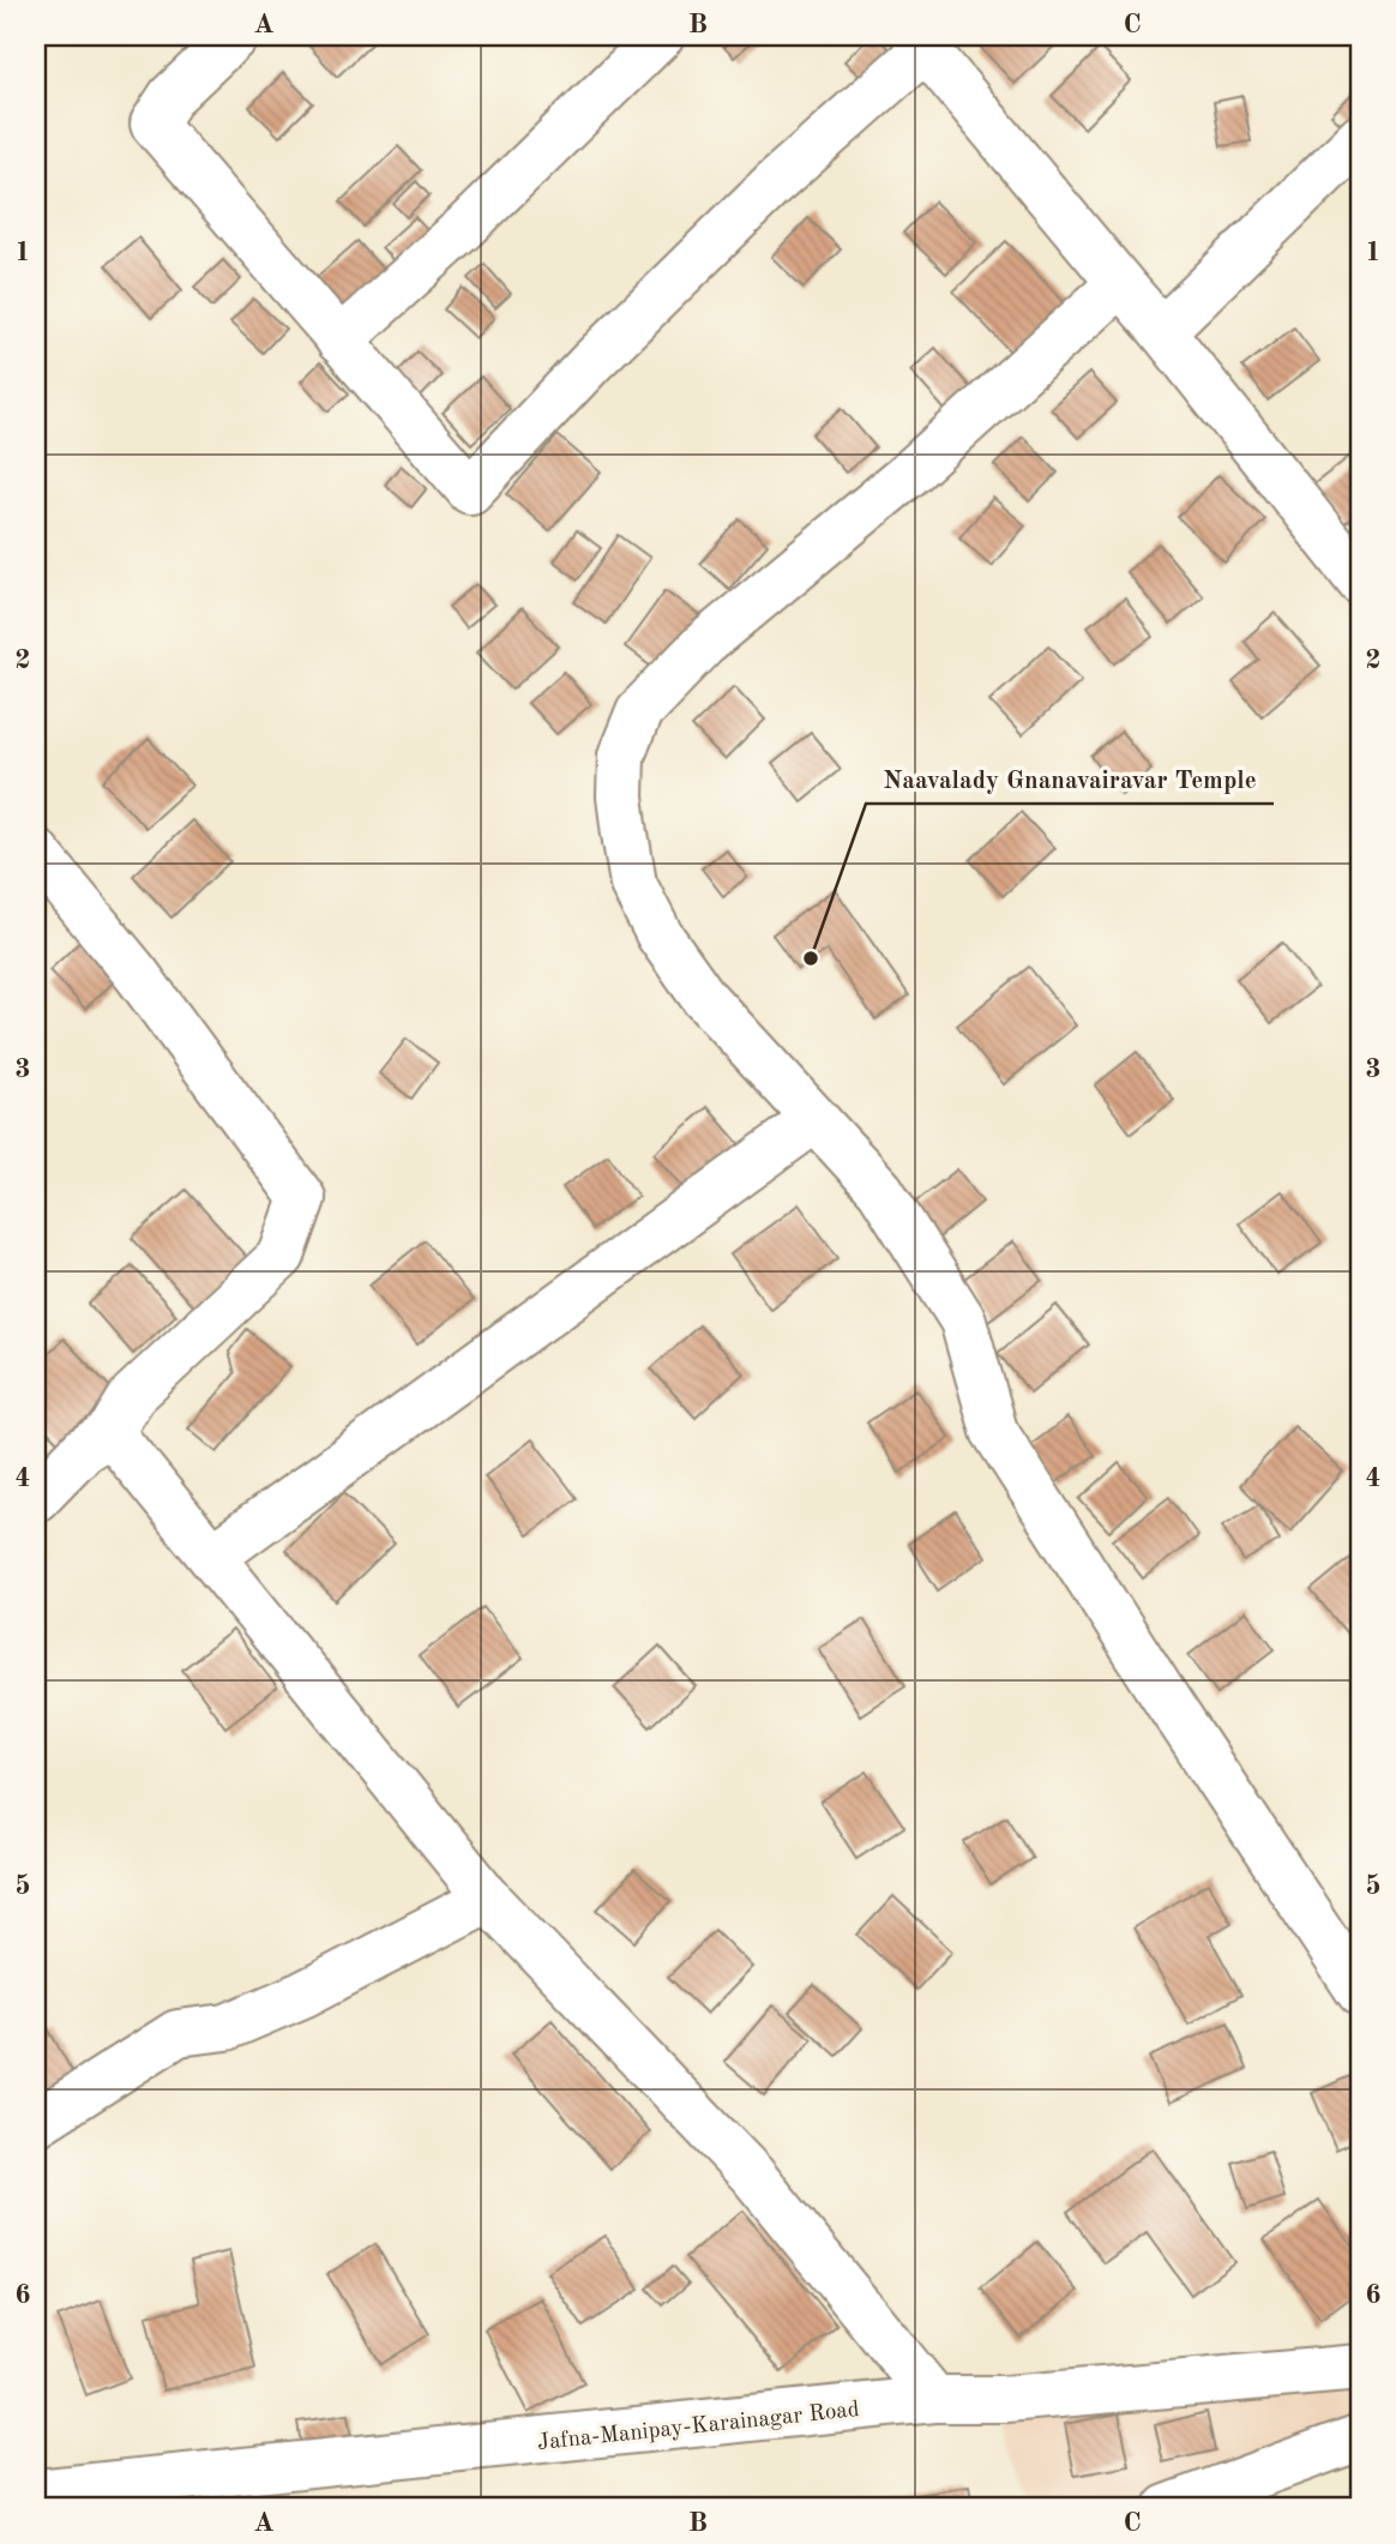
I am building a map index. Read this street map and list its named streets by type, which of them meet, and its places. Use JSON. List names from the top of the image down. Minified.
{"streets":{"street":["Jafna-Manipay-Karainagar Road"]},"places":["Naavalady Gnanavairavar Temple"],"grid":{"columns":["A","B","C"],"rows":["1","2","3","4","5","6"]}}
